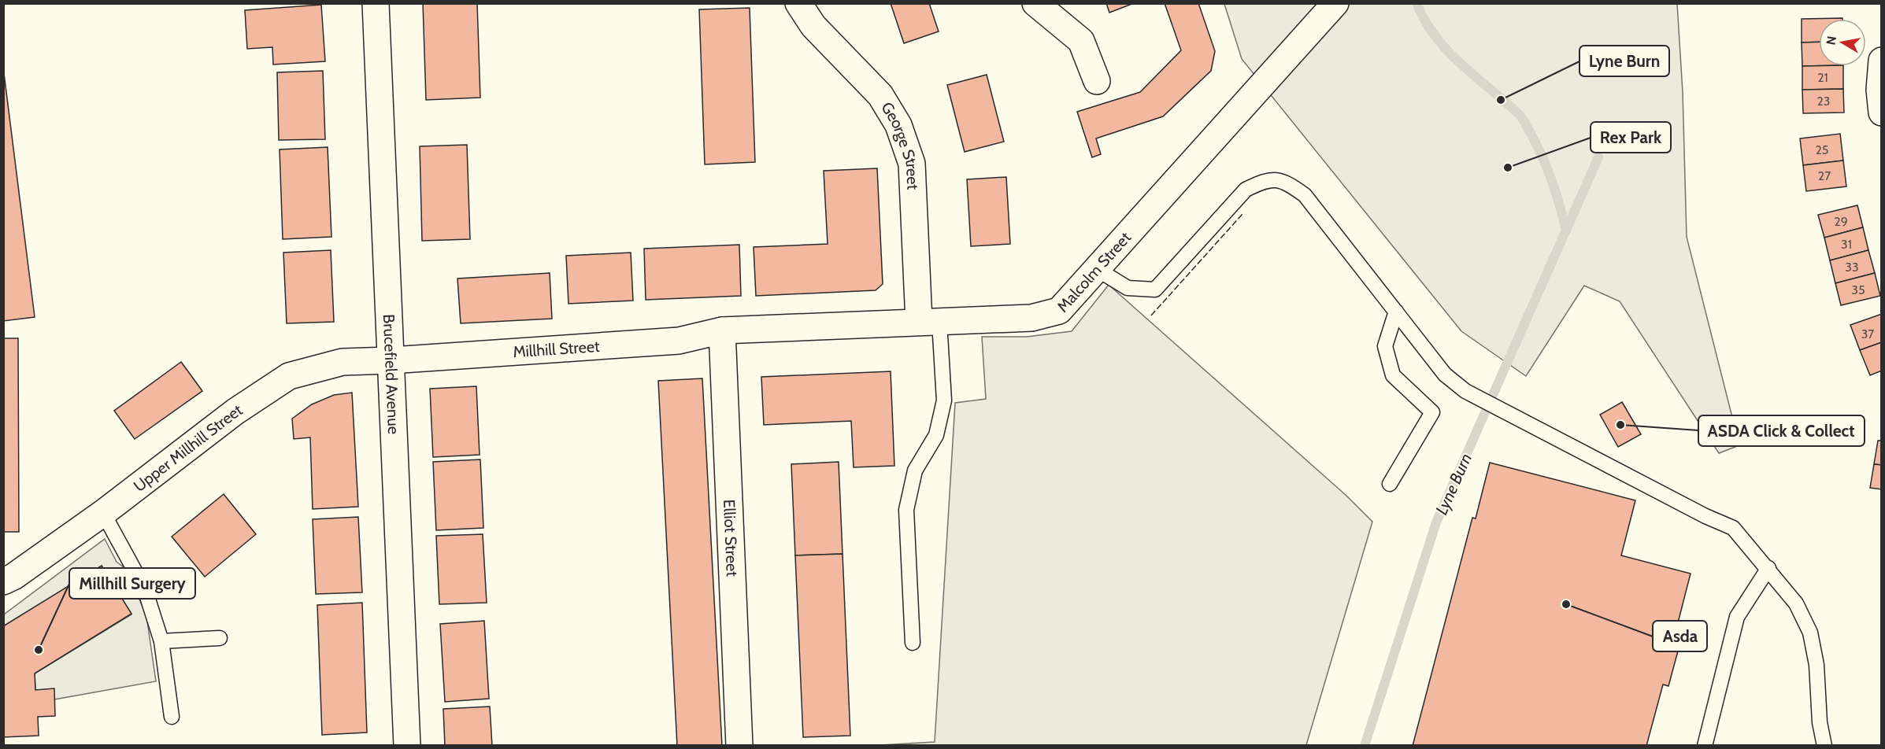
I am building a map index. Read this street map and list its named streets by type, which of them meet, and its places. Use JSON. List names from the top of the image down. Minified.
{"streets":{"street":["George Street","Malcolm Street","Millhill Street","Brucefield Avenue","Upper Millhill Street","Elliot Street"]},"crossings":[["George Street","Malcolm Street"],["Malcolm Street","Millhill Street"],["Malcolm Street","Elliot Street"],["Millhill Street","Brucefield Avenue"],["Millhill Street","Upper Millhill Street"],["Millhill Street","Elliot Street"],["Brucefield Avenue","Upper Millhill Street"]],"water":["Lyne Burn"],"places":["Lyne Burn","Rex Park","ASDA Click & Collect","Asda","Millhill Surgery"],"house_numbers":["21","23","25","27","29","31","33","35","37"],"north":"left"}
